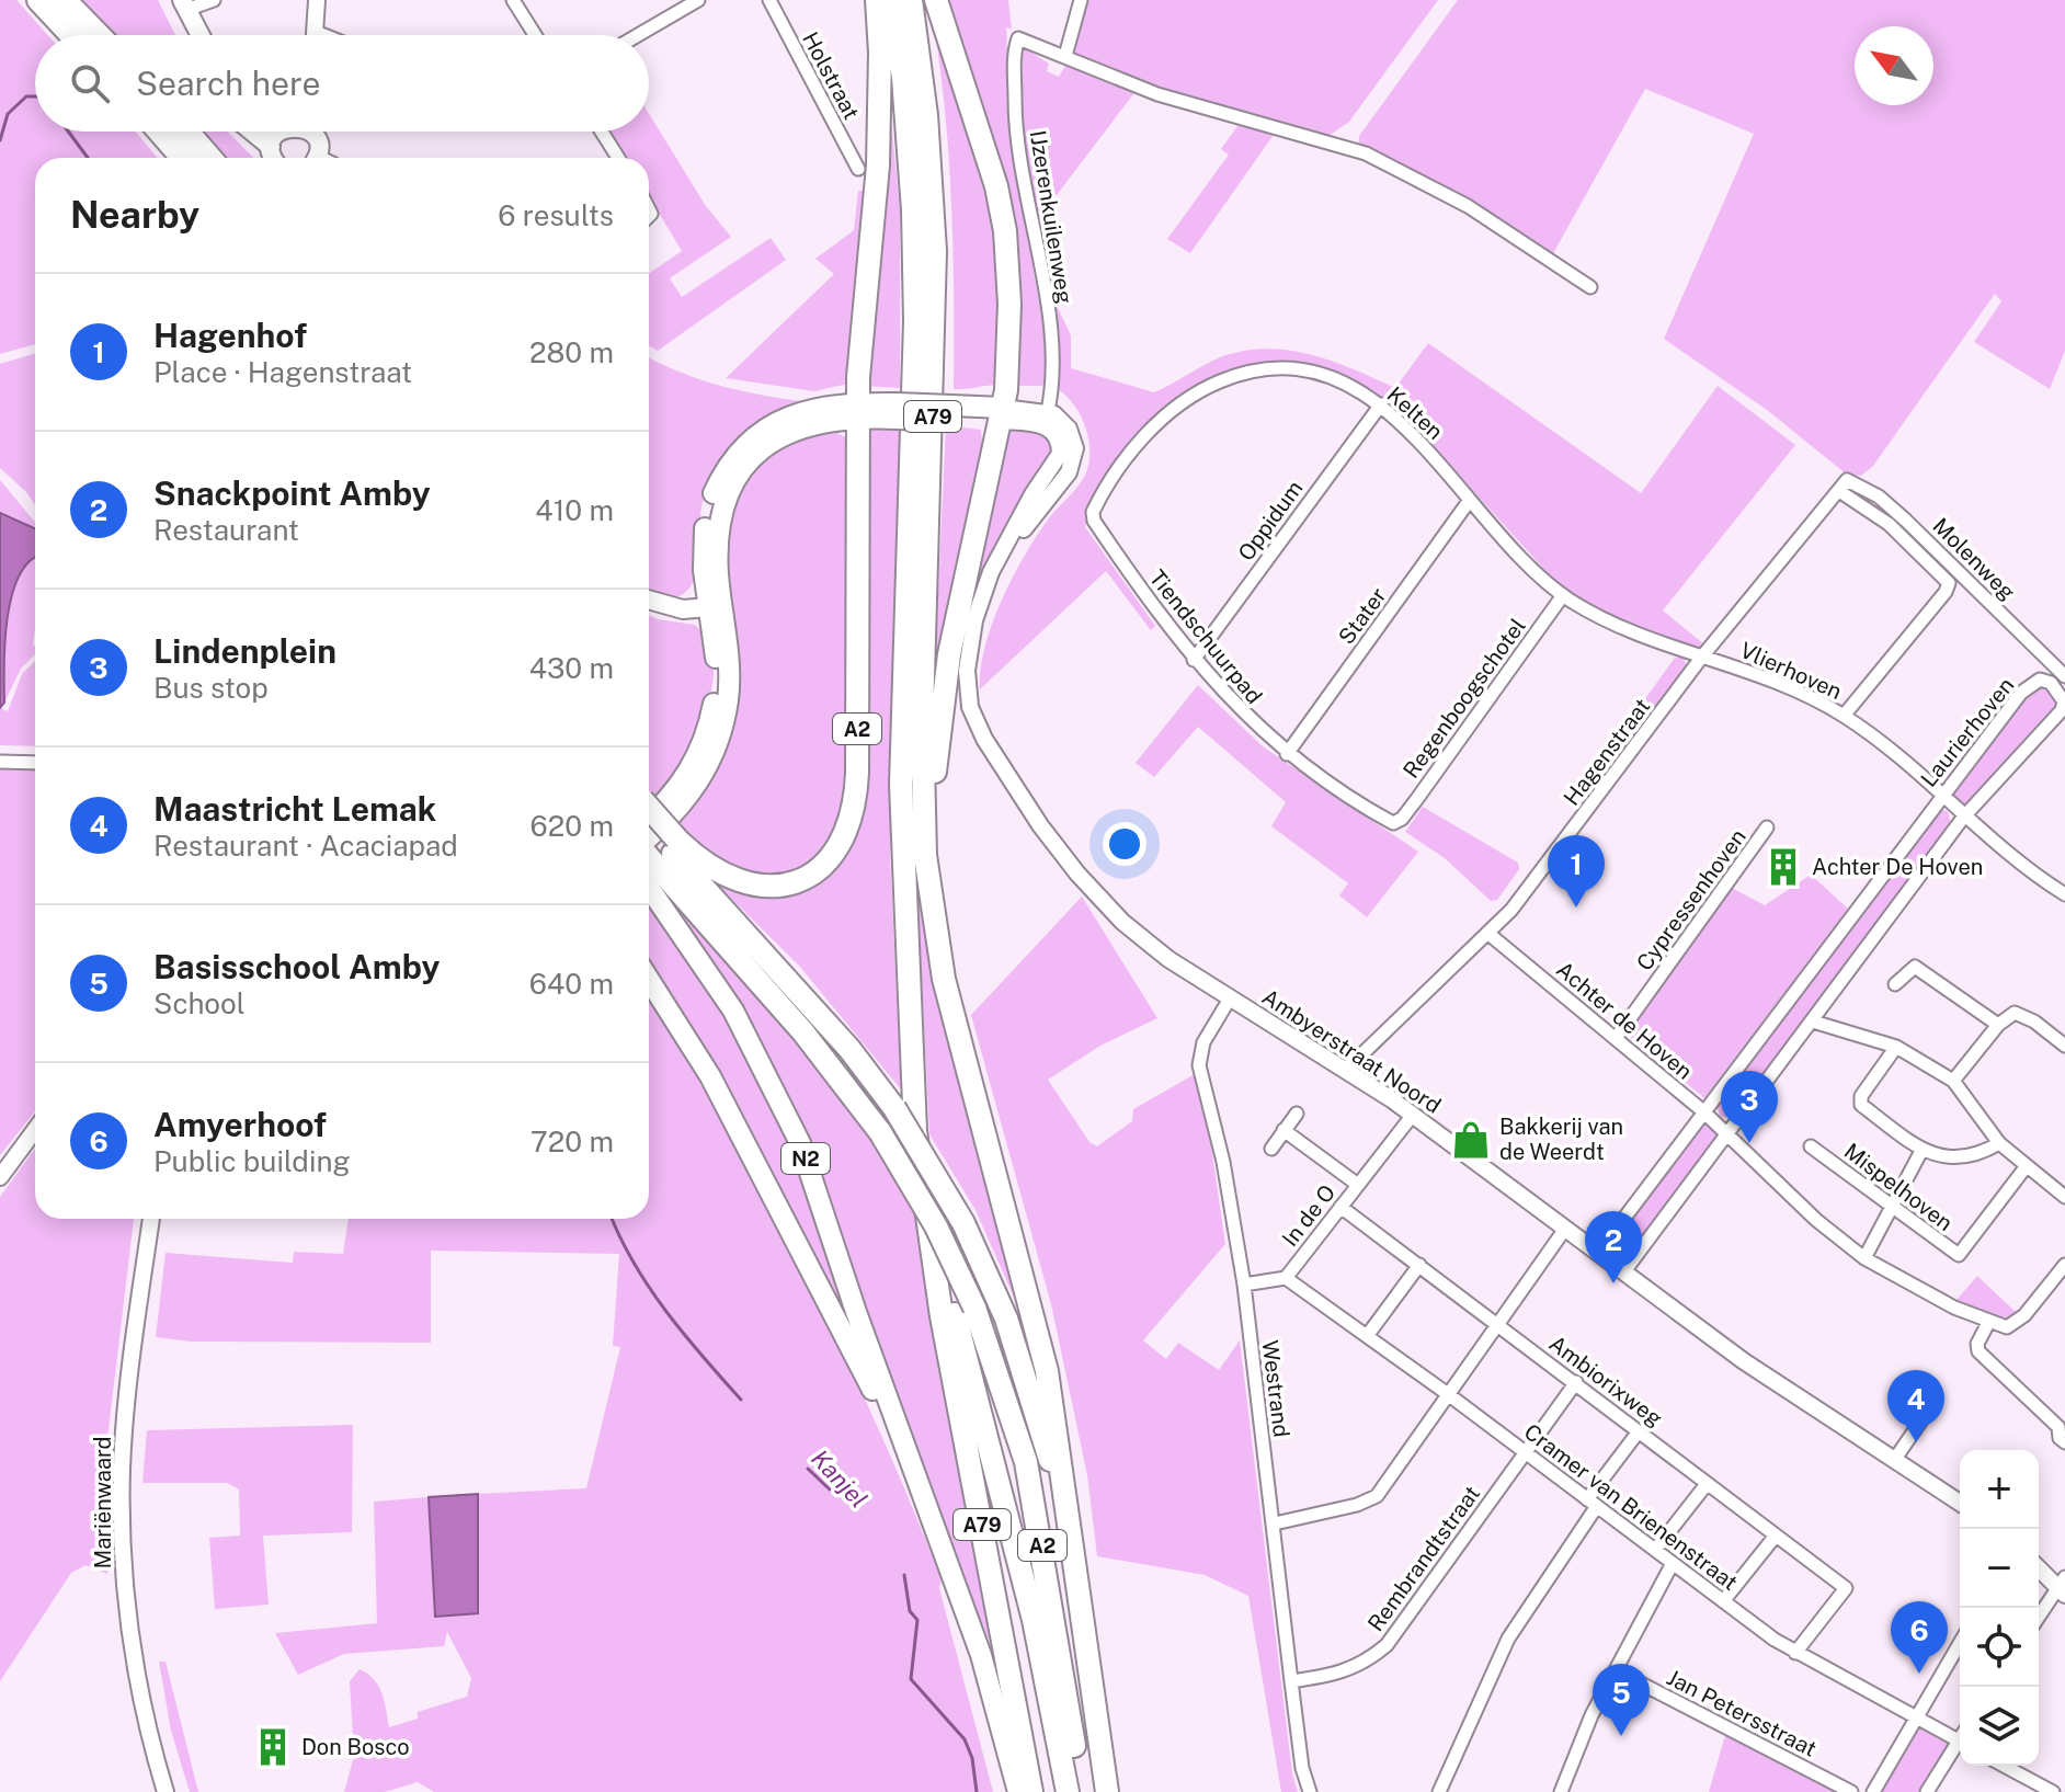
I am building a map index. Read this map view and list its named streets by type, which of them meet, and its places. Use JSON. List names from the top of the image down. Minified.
{"streets":{"highway":["A79","A2"],"main road":["N2"],"street":["Holstraat","IJzerenkuilenweg","Kelten","Oppidum","Molenweg","Stater","Tiendschuurpad","Vlierhoven","Regenboogschotel","Laurierhoven","Hagenstraat","Cypressenhoven","Achter de Hoven","Ambyerstraat Noord","Mispelhoven","In de O","Ambiorixweg","Westrand","Mariënwaard","Cramer van Brienenstraat","Rembrandtstraat","Jan Petersstraat"]},"crossings":[["IJzerenkuilenweg","Ambyerstraat Noord"],["Kelten","Oppidum"],["Kelten","Stater"],["Kelten","Tiendschuurpad"],["Kelten","Vlierhoven"],["Kelten","Regenboogschotel"],["Kelten","Hagenstraat"],["A79","A2"],["Oppidum","Tiendschuurpad"],["Molenweg","Hagenstraat"],["Stater","Tiendschuurpad"],["Tiendschuurpad","Regenboogschotel"],["Vlierhoven","Laurierhoven"],["Vlierhoven","Hagenstraat"],["A2","N2"],["Laurierhoven","Achter de Hoven"],["Laurierhoven","Ambyerstraat Noord"],["Hagenstraat","Achter de Hoven"],["Hagenstraat","Ambyerstraat Noord"],["Cypressenhoven","Achter de Hoven"],["Ambyerstraat Noord","In de O"],["Ambyerstraat Noord","Westrand"],["In de O","Ambiorixweg"],["In de O","Westrand"],["In de O","Cramer van Brienenstraat"],["Ambiorixweg","Cramer van Brienenstraat"],["Ambiorixweg","Rembrandtstraat"],["Westrand","Rembrandtstraat"],["Cramer van Brienenstraat","Rembrandtstraat"]],"water":["Kanjel"],"places":{"building":["Achter De Hoven","Don Bosco"],"shop":["Bakkerij van de Weerdt"]},"north":"top left","page":{"search":"Search here","heading":["Nearby","6 results"],"list":[{"mark":"1","name":"Hagenhof","note":"Place · Hagenstraat","value":"280 m"},{"mark":"2","name":"Snackpoint Amby","note":"Restaurant","value":"410 m"},{"mark":"3","name":"Lindenplein","note":"Bus stop","value":"430 m"},{"mark":"4","name":"Maastricht Lemak","note":"Restaurant · Acaciapad","value":"620 m"},{"mark":"5","name":"Basisschool Amby","note":"School","value":"640 m"},{"mark":"6","name":"Amyerhoof","note":"Public building","value":"720 m"}],"pins":["1","3","2","4","6","5"],"map_buttons":["+","−"]}}
